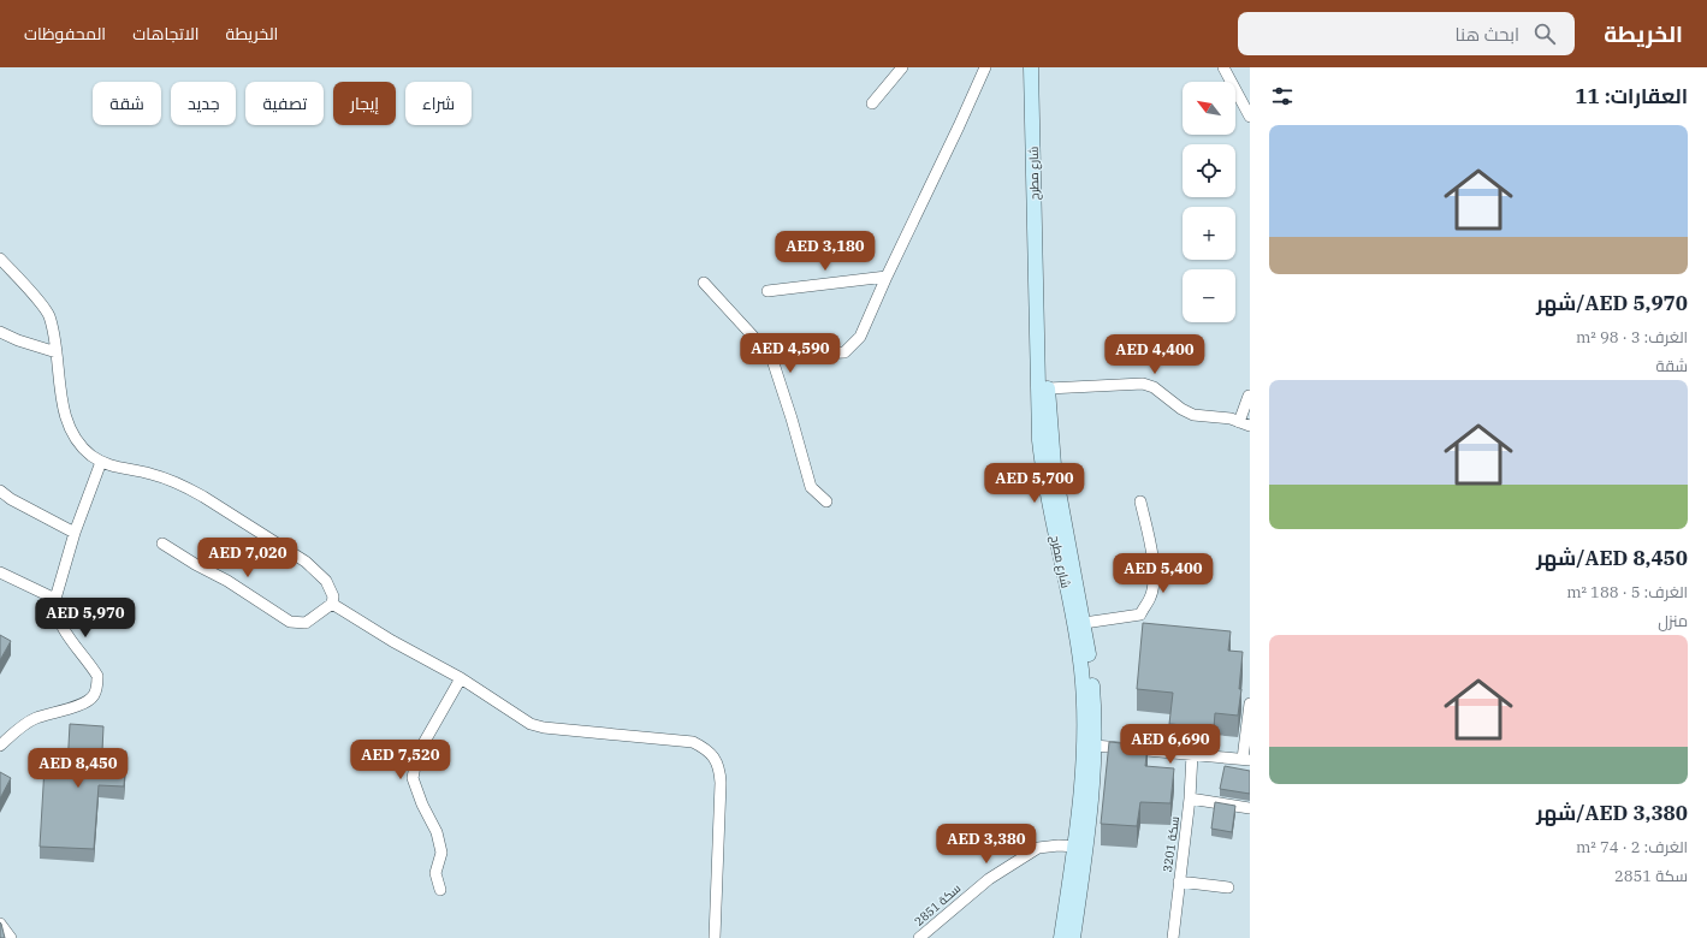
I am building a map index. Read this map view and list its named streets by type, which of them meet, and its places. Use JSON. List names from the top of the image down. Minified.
{"streets":{"main road":["شارع مطرح"],"street":["سكة 3201","سكة 2851"]},"crossings":[["شارع مطرح","سكة 2851"]],"north":"top left","page":{"header":"الخريطة","search":"ابحث هنا","nav":["الخريطة","الاتجاهات","المحفوظات"],"heading":"العقارات: 11","map_buttons":["+","−"],"chip":["شراء","إيجار","تصفية","جديد","شقة"],"list":[{"name":"AED 5,970/شهر","note":"الغرف: 3 · 98 m² · شقة"},{"name":"AED 8,450/شهر","note":"الغرف: 5 · 188 m² · منزل"},{"name":"AED 3,380/شهر","note":"الغرف: 2 · 74 m² · سكة 2851"}],"price":["AED 3,180","AED 4,590","AED 4,400","AED 5,700","AED 7,020","AED 5,400","AED 5,970","AED 6,690","AED 7,520","AED 8,450","AED 3,380"]}}
